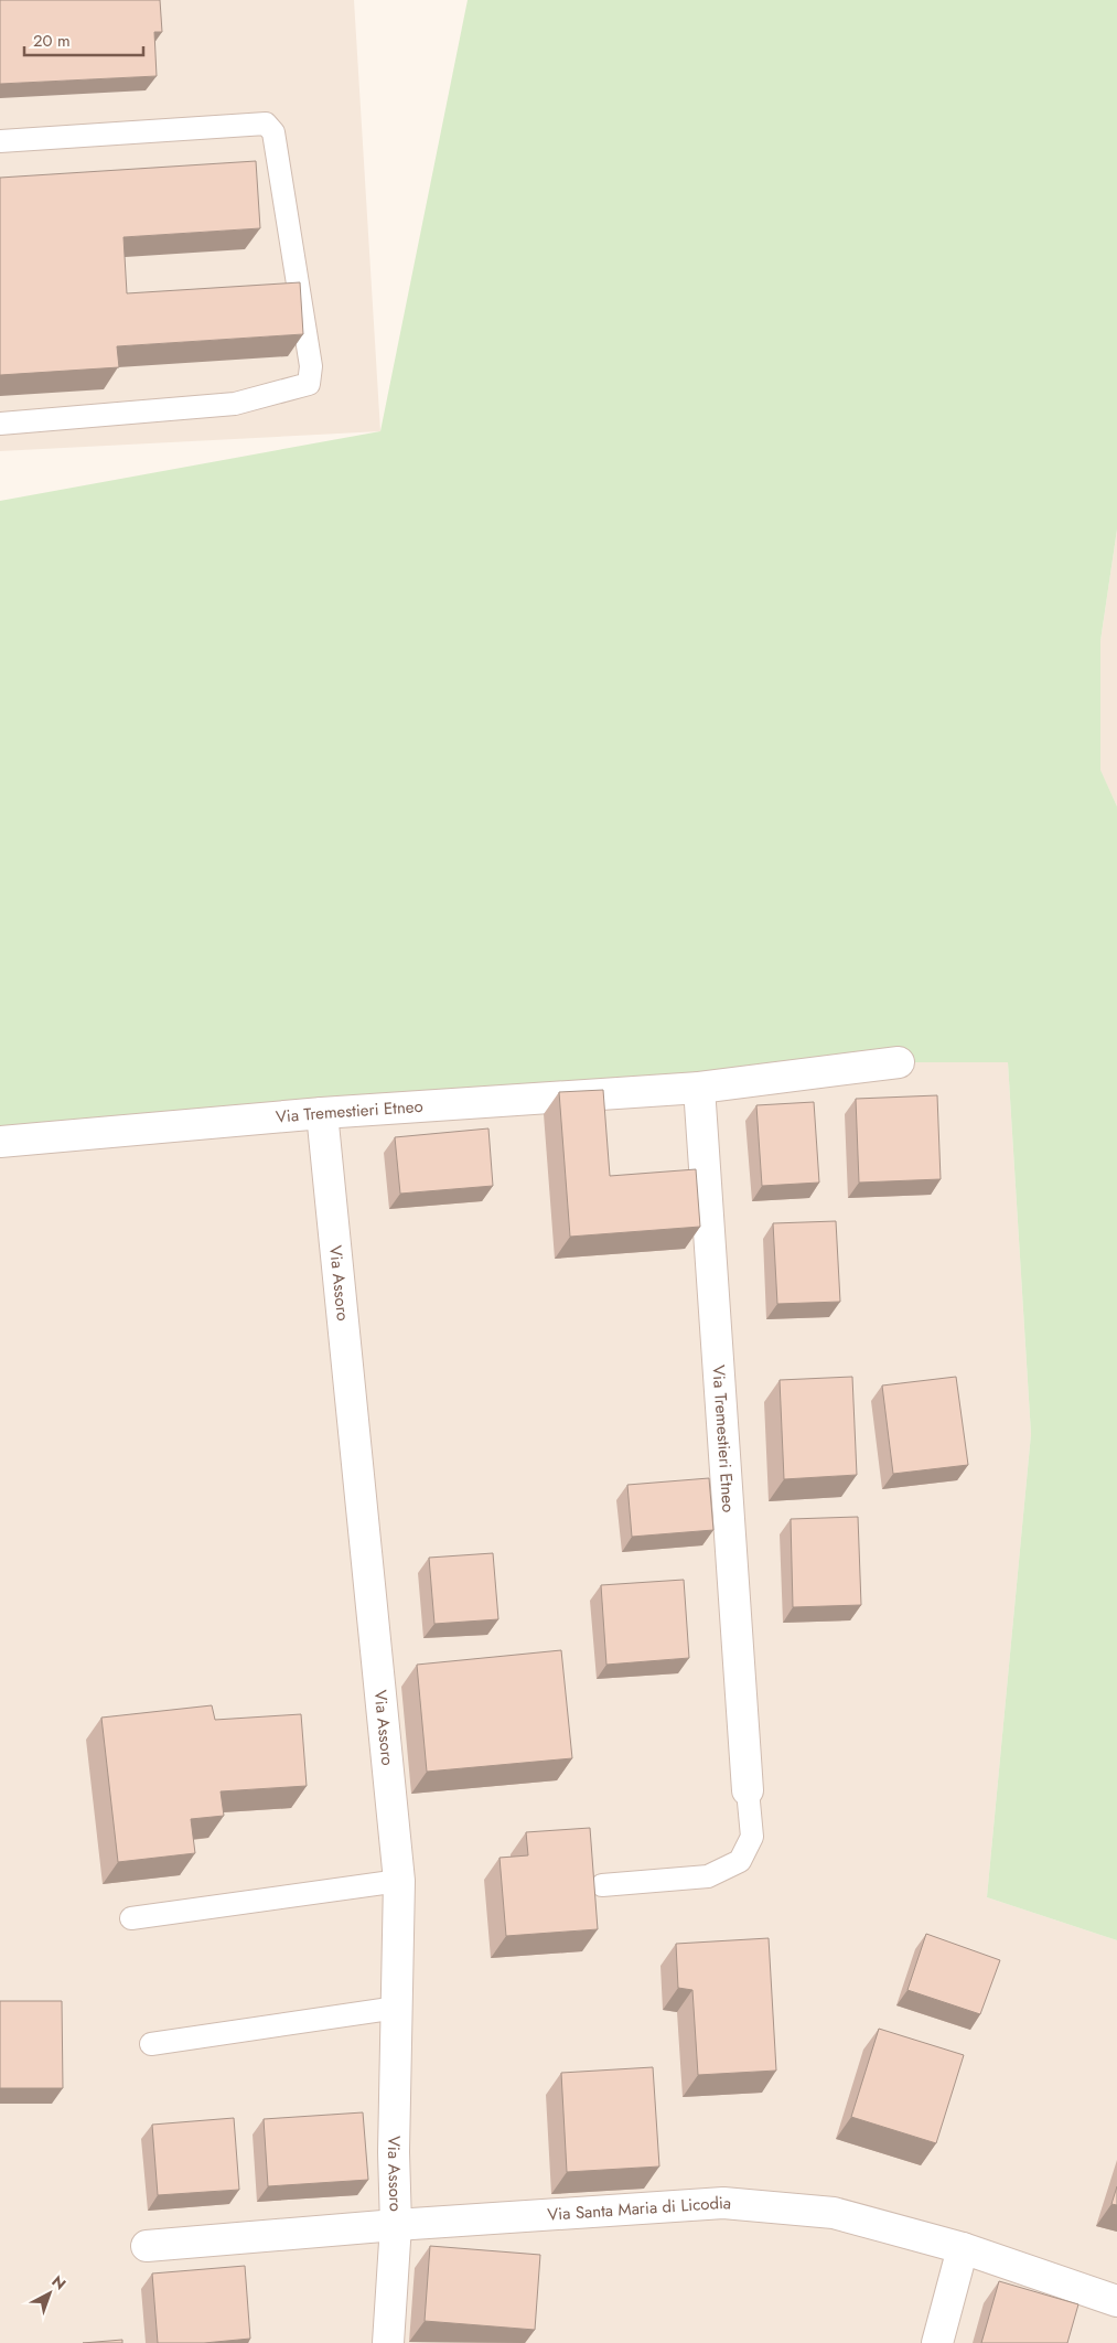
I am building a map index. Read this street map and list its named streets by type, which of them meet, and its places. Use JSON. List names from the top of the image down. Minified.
{"streets":{"street":["Via Tremestieri Etneo","Via Assoro","Via Santa Maria di Licodia"]},"crossings":[["Via Tremestieri Etneo","Via Assoro"],["Via Assoro","Via Santa Maria di Licodia"]],"scale_bar":"20 m","north":"top right"}
